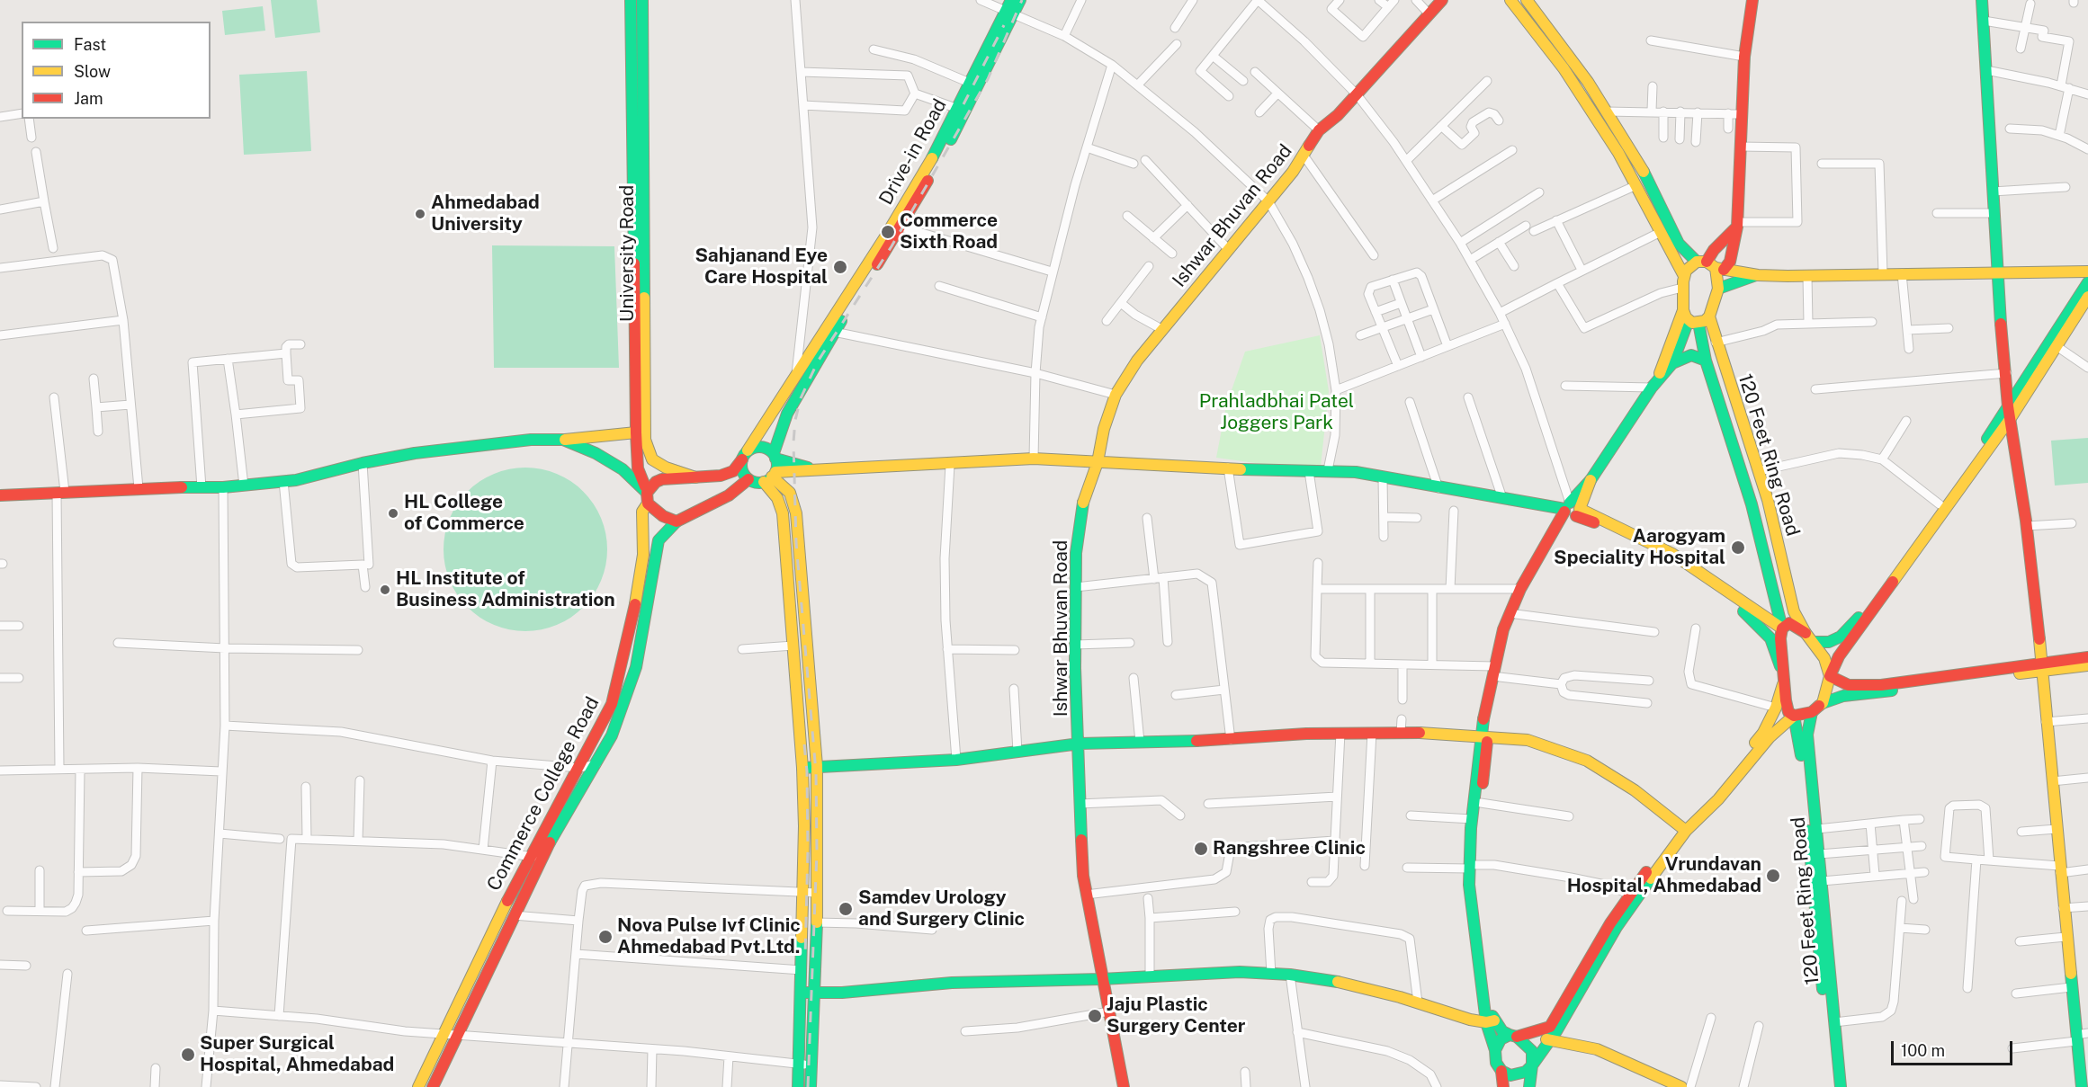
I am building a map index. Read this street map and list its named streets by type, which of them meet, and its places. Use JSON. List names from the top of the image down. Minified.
{"streets":{"street":["Drive-in Road","Ishwar Bhuvan Road","University Road","120 Feet Ring Road","Commerce College Road"]},"crossings":[["University Road","Commerce College Road"]],"parks":["Prahladbhai Patel Joggers Park"],"places":["Ahmedabad University","Commerce Sixth Road","Sahjanand Eye Care Hospital","HL College of Commerce","Aarogyam Speciality Hospital","HL Institute of Business Administration","Rangshree Clinic","Vrundavan Hospital, Ahmedabad","Samdev Urology and Surgery Clinic","Nova Pulse Ivf Clinic Ahmedabad Pvt.Ltd.","Jaju Plastic Surgery Center","Super Surgical Hospital, Ahmedabad"],"legend":["Fast","Slow","Jam"],"scale_bar":"100 m"}
